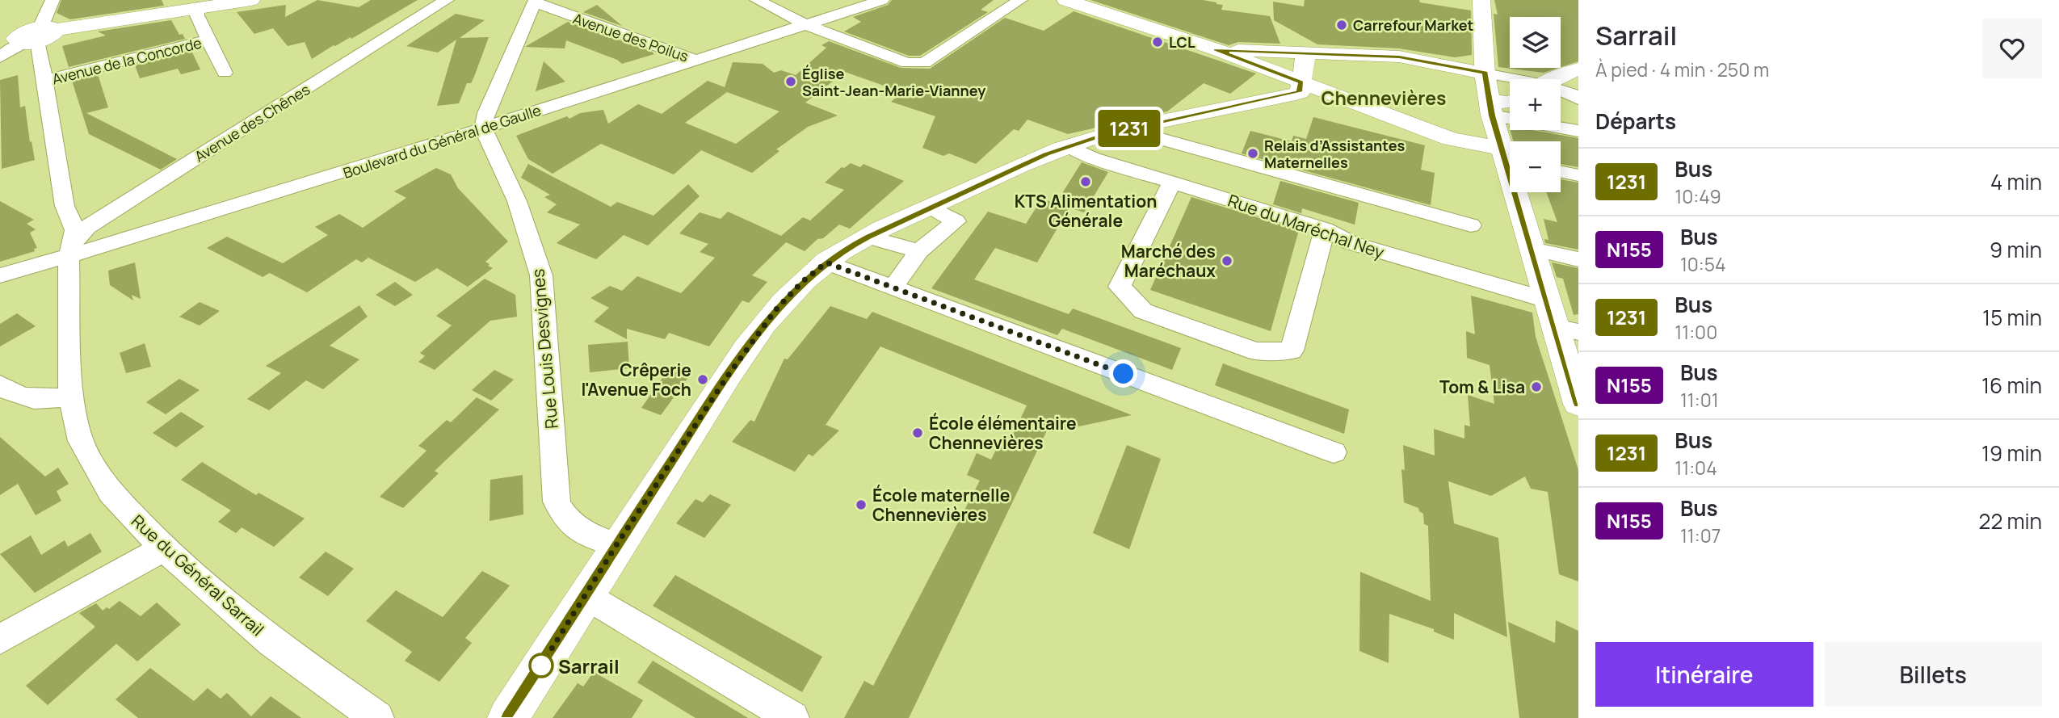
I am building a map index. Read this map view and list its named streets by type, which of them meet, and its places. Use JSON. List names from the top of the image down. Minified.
{"streets":{"street":["Avenue des Poilus","Avenue de la Concorde","Avenue des Chênes","Boulevard du Général de Gaulle","Rue du Maréchal Ney","Rue Louis Desvignes","Rue du Général Sarrail"]},"crossings":[["Avenue des Poilus","Boulevard du Général de Gaulle"],["Avenue de la Concorde","Rue du Général Sarrail"],["Avenue des Chênes","Boulevard du Général de Gaulle"],["Avenue des Chênes","Rue du Général Sarrail"],["Boulevard du Général de Gaulle","Rue Louis Desvignes"],["Boulevard du Général de Gaulle","Rue du Général Sarrail"]],"districts":["Chennevières"],"places":["Carrefour Market","LCL","Église Saint-Jean-Marie-Vianney","Relais d’Assistantes Maternelles","KTS Alimentation Générale","Marché des Maréchaux","Crêperie l'Avenue Foch","Tom & Lisa","École élémentaire Chennevières","École maternelle Chennevières","Sarrail"],"lines":["bus line 1231"],"page":{"on_map":"1231","heading":[["Sarrail","À pied · 4 min · 250 m"],"Départs"],"map_buttons":["+","−"],"list":[{"mark":"1231","name":"Bus","note":"10:49","value":"4 min"},{"mark":"N155","name":"Bus","note":"10:54","value":"9 min"},{"mark":"1231","name":"Bus","note":"11:00","value":"15 min"},{"mark":"N155","name":"Bus","note":"11:01","value":"16 min"},{"mark":"1231","name":"Bus","note":"11:04","value":"19 min"},{"mark":"N155","name":"Bus","note":"11:07","value":"22 min"}],"buttons":["Itinéraire","Billets"]}}
